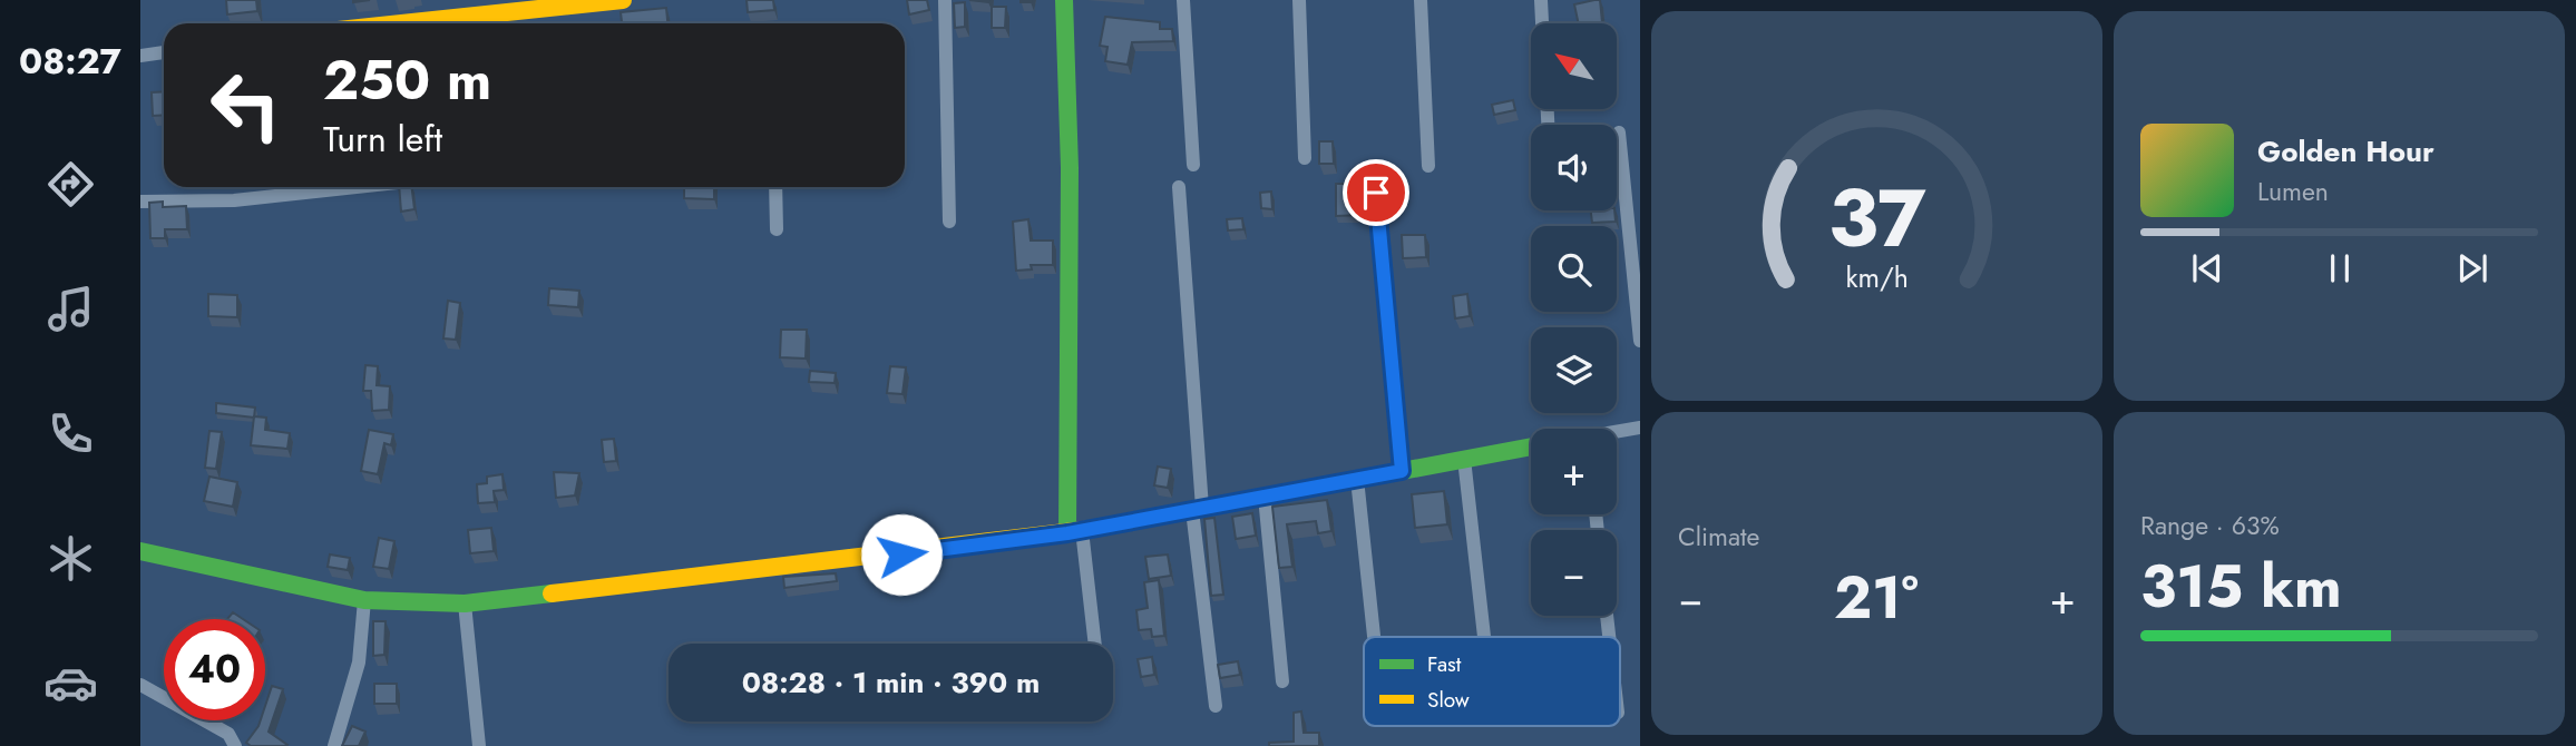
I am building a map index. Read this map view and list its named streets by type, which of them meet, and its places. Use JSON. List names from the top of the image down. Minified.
{"legend":["Fast","Slow"],"north":"top left","page":{"tabs":"08:27","map_buttons":["+","−"],"turn":["250 m","Turn left"],"song":["Golden Hour","Lumen"],"tile":["Climate",["Range · 63%","315 km"]],"heat":["−","21°","+"],"limit":"40","trip":"08:28 · 1 min · 390 m","gauge":["37","km/h"]}}
